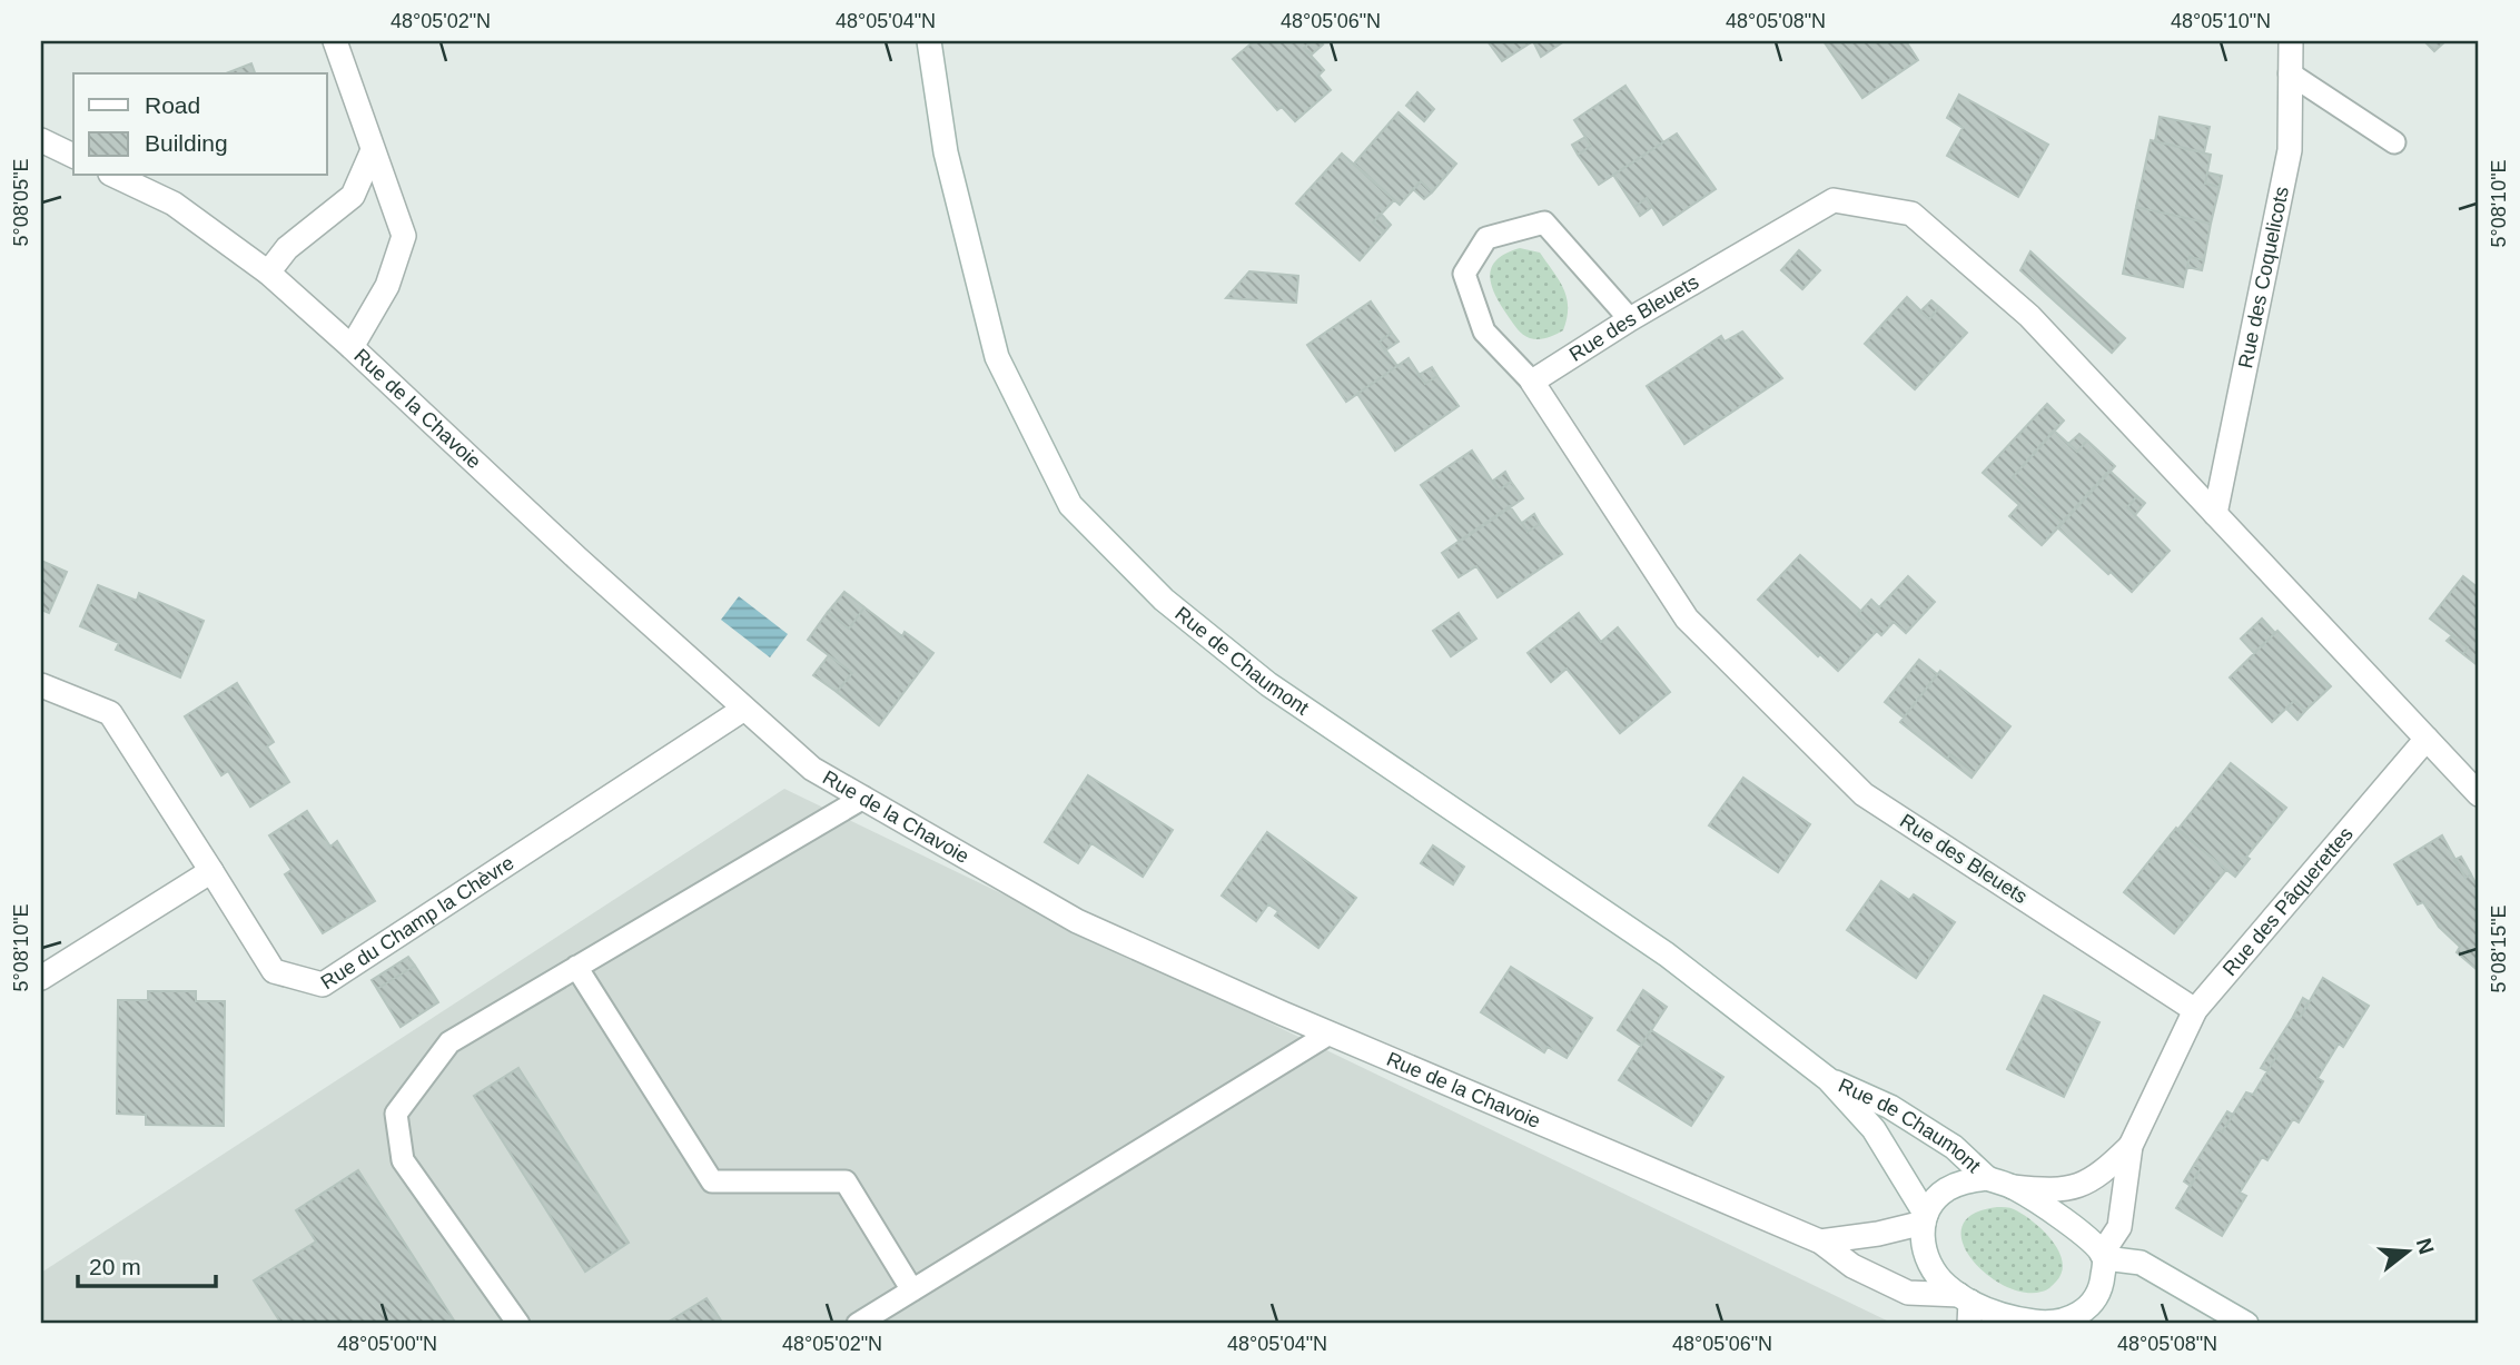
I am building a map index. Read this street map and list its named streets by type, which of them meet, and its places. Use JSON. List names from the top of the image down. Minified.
{"streets":{"street":["Rue des Coquelicots","Rue des Bleuets","Rue de la Chavoie","Rue de Chaumont","Rue des Pâquerettes","Rue du Champ la Chèvre"]},"crossings":[["Rue des Coquelicots","Rue des Bleuets"],["Rue des Bleuets","Rue des Pâquerettes"],["Rue de la Chavoie","Rue de Chaumont"],["Rue de la Chavoie","Rue des Pâquerettes"],["Rue de la Chavoie","Rue du Champ la Chèvre"],["Rue de Chaumont","Rue des Pâquerettes"]],"legend":["Road","Building"],"scale_bar":"20 m","north":"right","coordinates":["48°05'02\"N","48°05'04\"N","48°05'06\"N","48°05'08\"N","48°05'10\"N","5°08'05\"E","5°08'10\"E","5°08'15\"E","48°05'00\"N"]}
